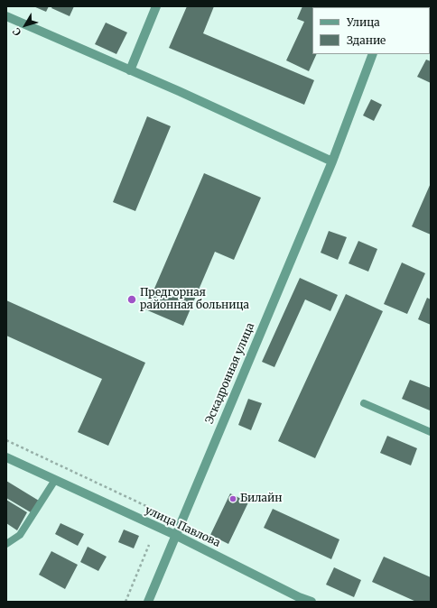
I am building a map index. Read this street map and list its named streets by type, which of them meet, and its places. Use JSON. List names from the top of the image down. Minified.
{"streets":{"street":["Эскадронная улица","улица Павлова"]},"crossings":[["Эскадронная улица","улица Павлова"]],"places":["Предгорная районная больница","Билайн"],"legend":["Улица","Здание"],"north":"bottom left"}
